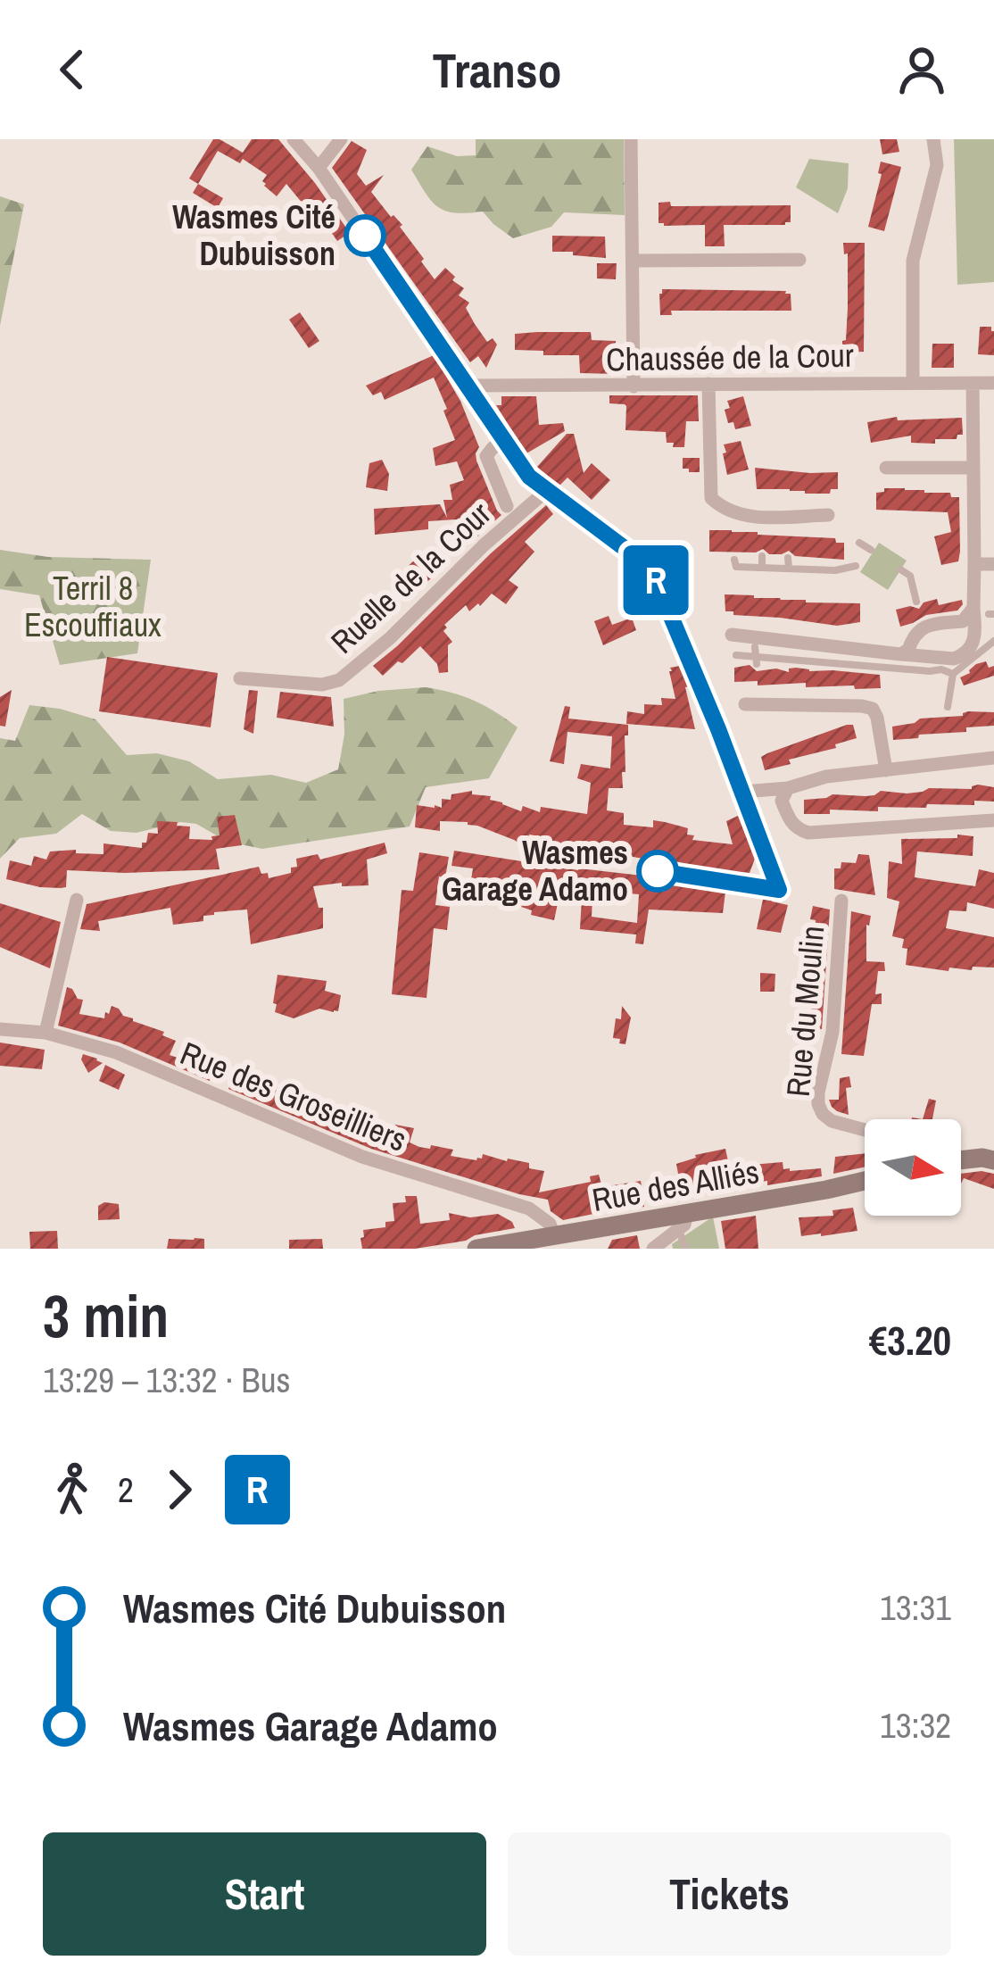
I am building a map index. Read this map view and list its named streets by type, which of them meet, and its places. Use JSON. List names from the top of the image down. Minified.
{"streets":{"street":["Chaussée de la Cour","Ruelle de la Cour","Rue du Moulin","Rue des Groseilliers","Rue des Alliés"]},"crossings":[["Rue des Groseilliers","Rue des Alliés"]],"parks":["Terril 8 Escouffiaux"],"places":["Wasmes Cité Dubuisson","Wasmes Garage Adamo"],"lines":["bus line R"],"north":"right","page":{"header":"Transo","on_map":"R","heading":["3 min","13:29 – 13:32 · Bus","€3.20"],"legs":["2","R"],"list":[{"name":"Wasmes Cité Dubuisson","value":"13:31"},{"name":"Wasmes Garage Adamo","value":"13:32"}],"buttons":["Start","Tickets"]}}
